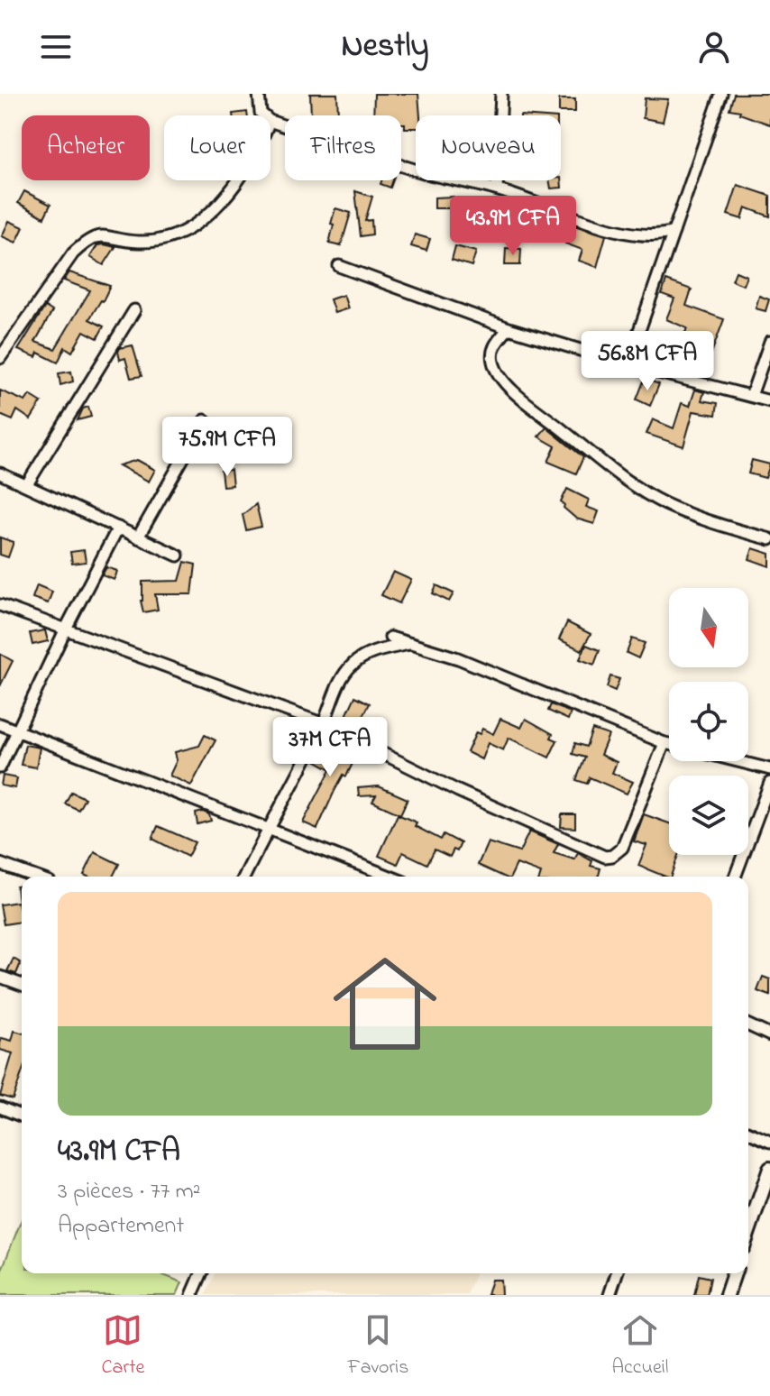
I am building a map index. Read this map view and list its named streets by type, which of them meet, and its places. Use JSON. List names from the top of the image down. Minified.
{"north":"bottom","page":{"header":"Nestly","chip":["Acheter","Louer","Filtres","Nouveau"],"price":["43.9M CFA","56.8M CFA","75.9M CFA","37M CFA"],"list":[{"name":"43.9M CFA","note":"3 pièces · 77 m² · Appartement"}],"tabs":["Carte","Favoris","Accueil"]}}
